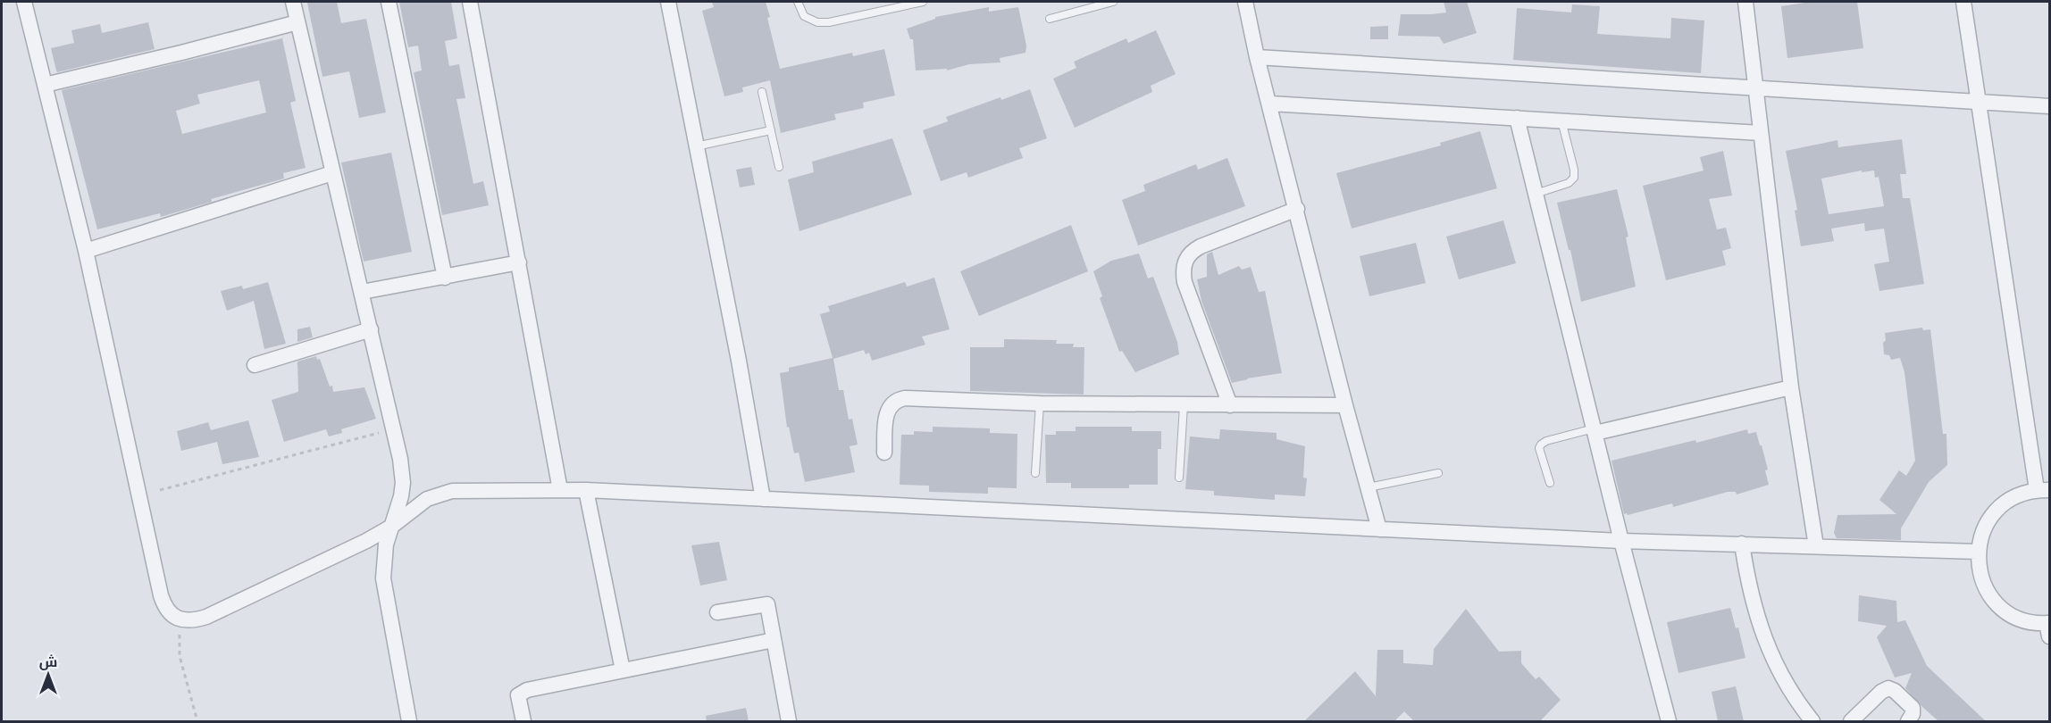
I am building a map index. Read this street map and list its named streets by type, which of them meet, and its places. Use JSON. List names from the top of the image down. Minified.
{"north":"top"}
